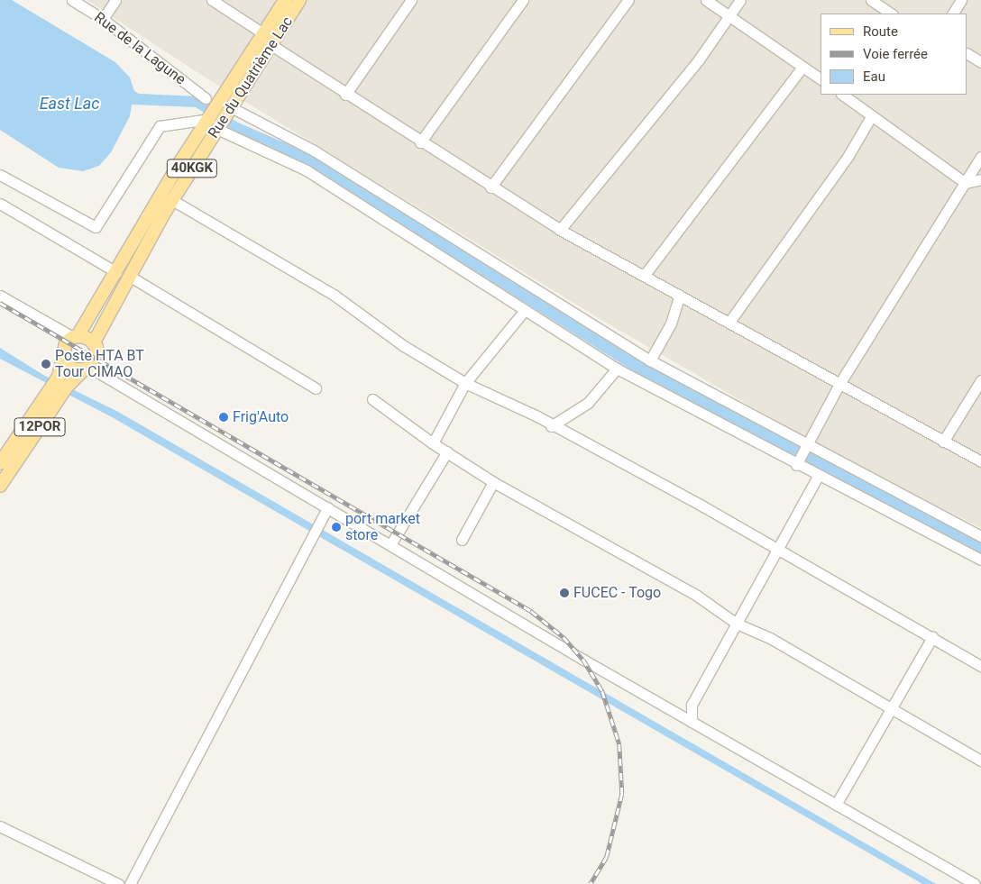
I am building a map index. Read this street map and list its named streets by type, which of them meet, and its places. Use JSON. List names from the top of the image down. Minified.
{"streets":{"main road":["Rue du Quatrième Lac","40KGK","12POR"],"street":["Rue de la Lagune"]},"crossings":[["Rue du Quatrième Lac","40KGK"],["Rue du Quatrième Lac","12POR"],["40KGK","12POR"]],"water":["East Lac"],"places":["Poste HTA BT Tour CIMAO","Frig'Auto","port market store","FUCEC - Togo"],"legend":["Route","Voie ferrée","Eau"]}
